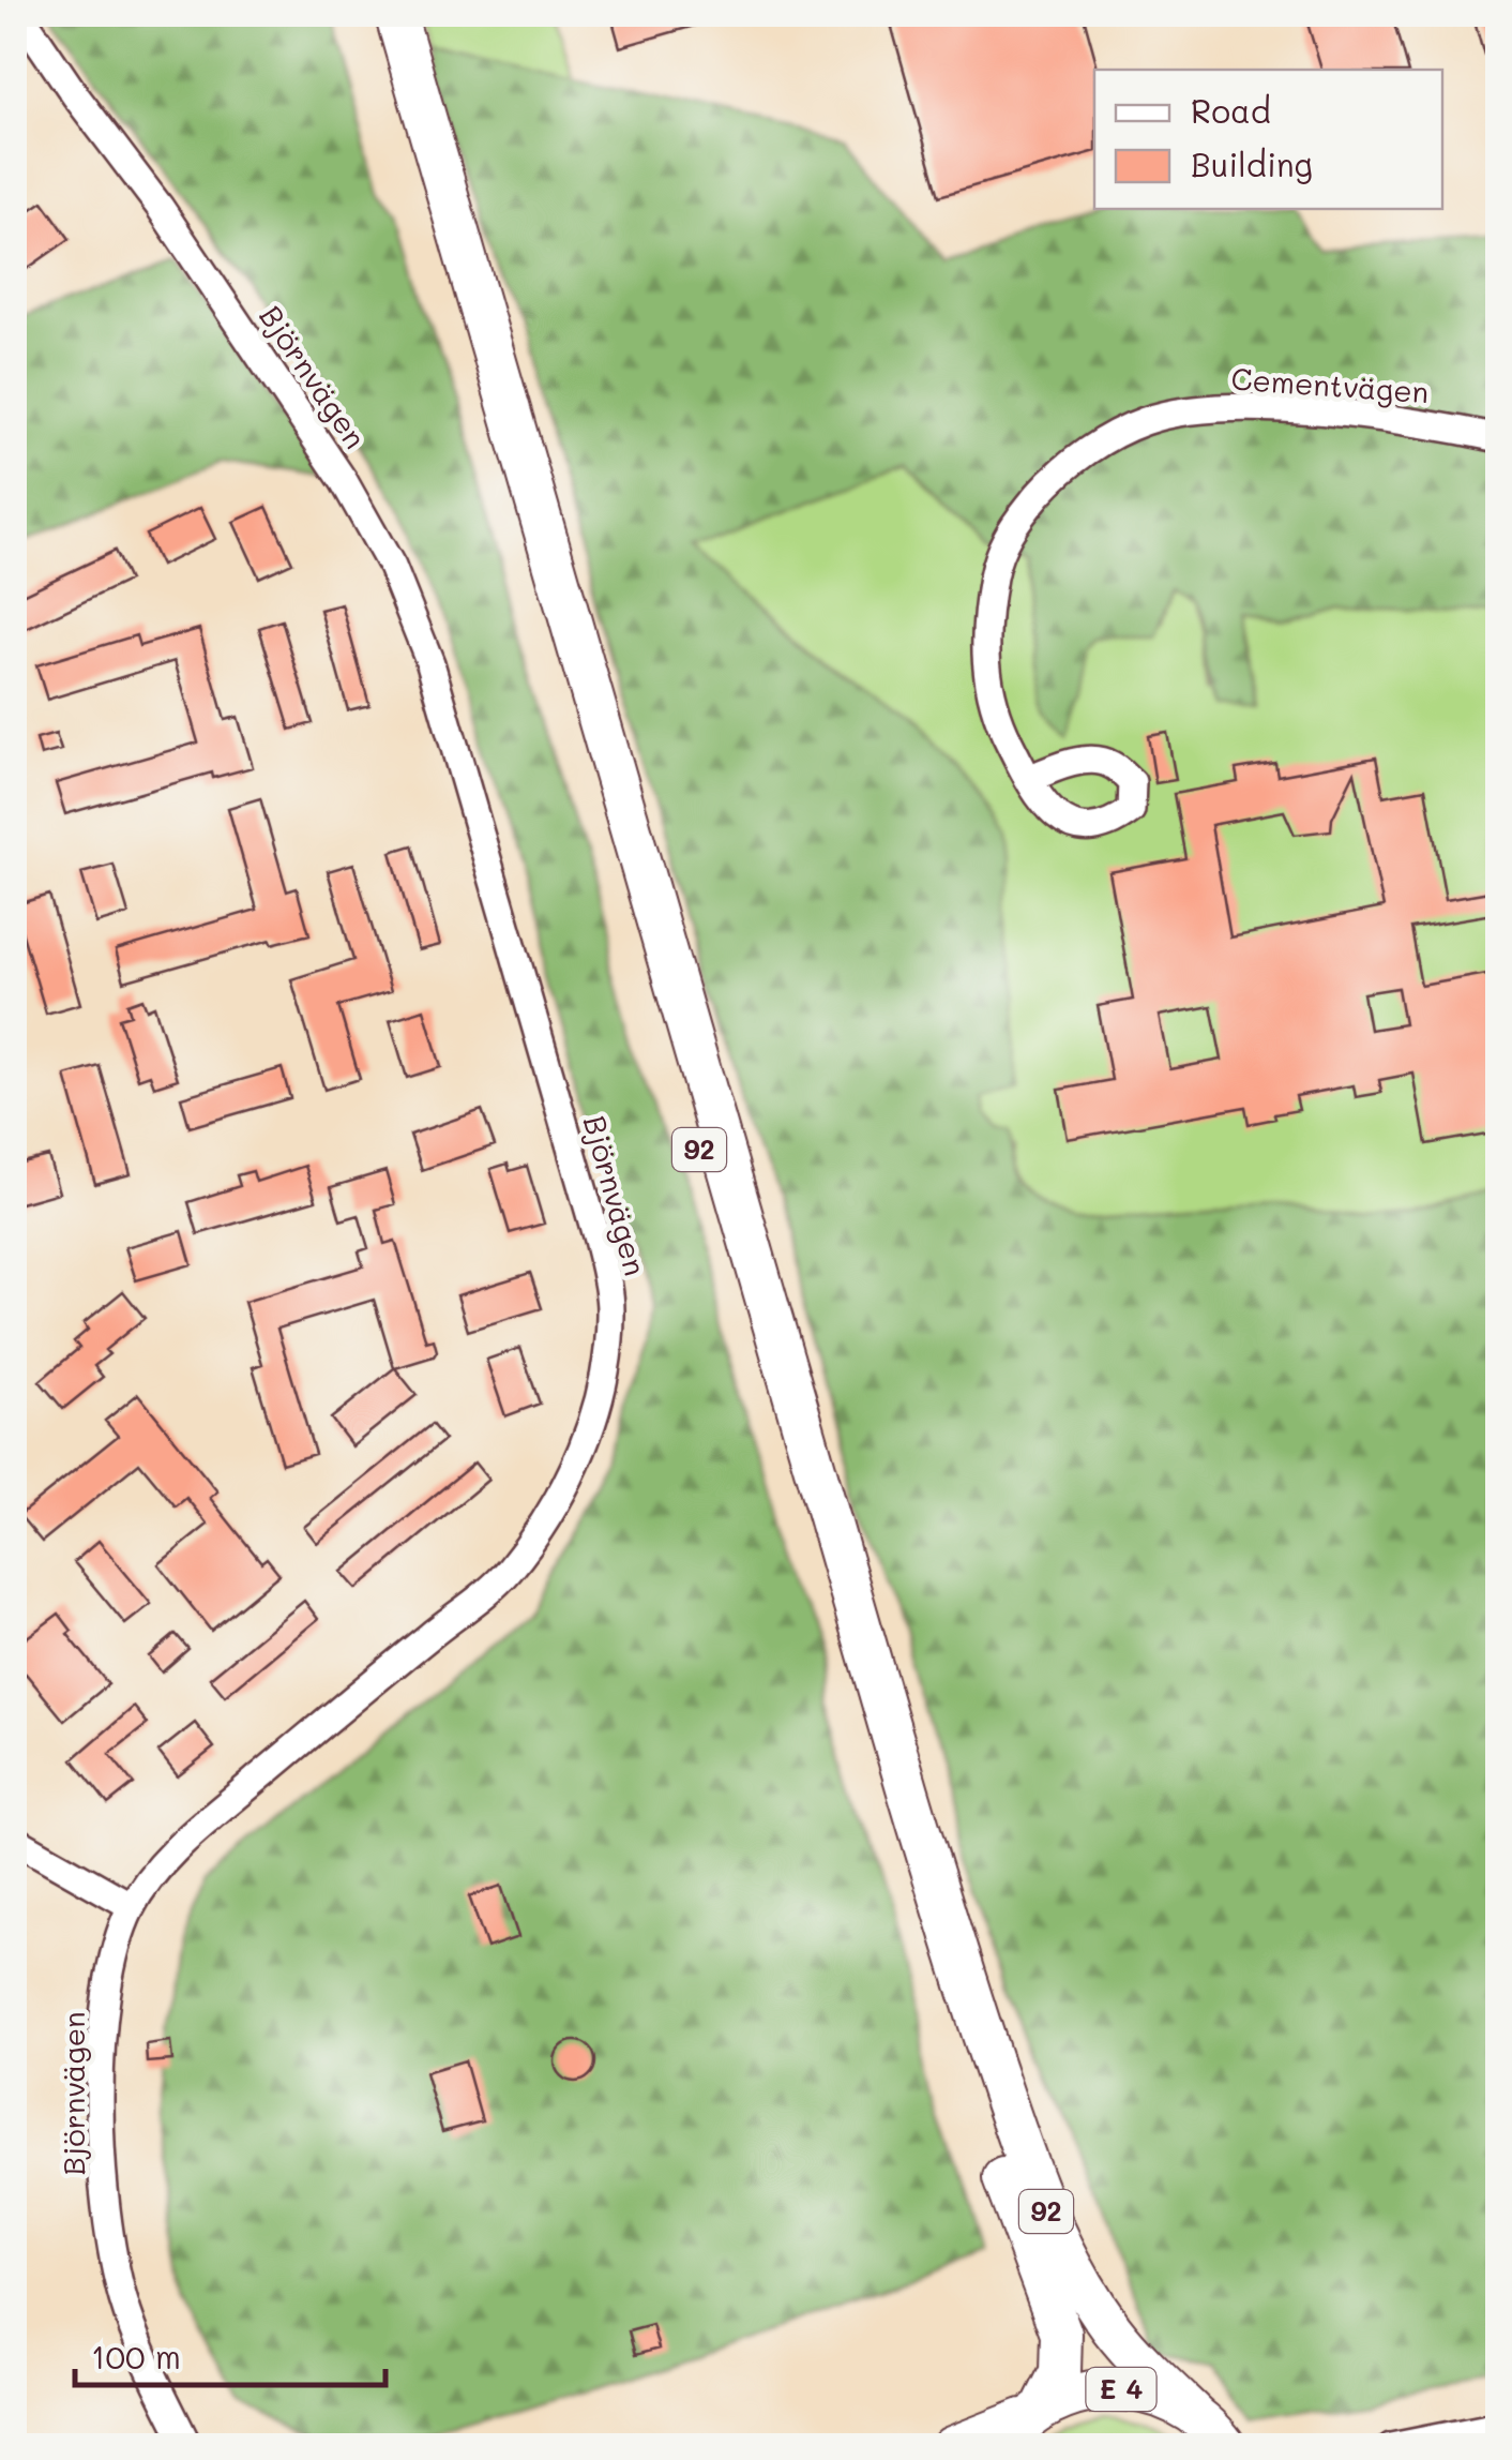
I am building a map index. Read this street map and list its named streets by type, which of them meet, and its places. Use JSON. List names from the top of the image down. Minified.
{"streets":{"highway":["92","E 4"],"street":["Björnvägen","Cementvägen"]},"crossings":[["92","E 4"]],"legend":["Road","Building"],"scale_bar":"100 m"}
